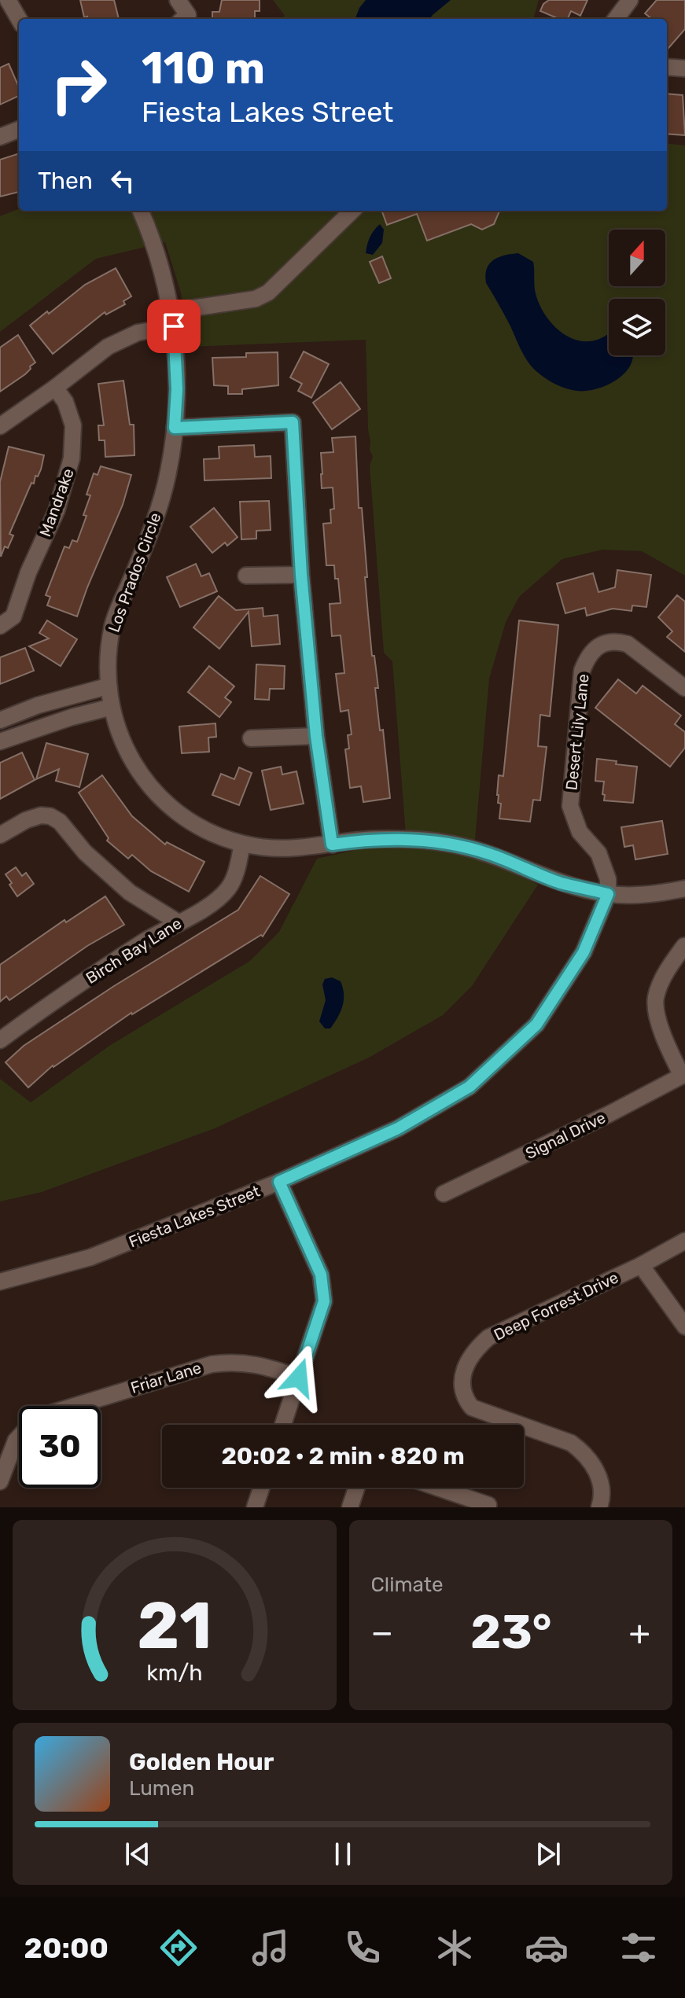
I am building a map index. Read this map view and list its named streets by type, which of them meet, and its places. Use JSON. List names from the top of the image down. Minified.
{"streets":{"street":["Mandrake","Los Prados Circle","Desert Lily Lane","Birch Bay Lane","Signal Drive","Fiesta Lakes Street","Deep Forrest Drive","Friar Lane"]},"crossings":[["Los Prados Circle","Desert Lily Lane"],["Los Prados Circle","Birch Bay Lane"],["Los Prados Circle","Fiesta Lakes Street"],["Desert Lily Lane","Fiesta Lakes Street"]],"north":"top","page":{"turn":["110 m","Fiesta Lakes Street"],"then":"Then","limit":"30","trip":"20:02 · 2 min · 820 m","tile":"Climate","heat":["−","23°","+"],"song":["Golden Hour","Lumen"],"tabs":"20:00","gauge":["21","km/h"]}}
